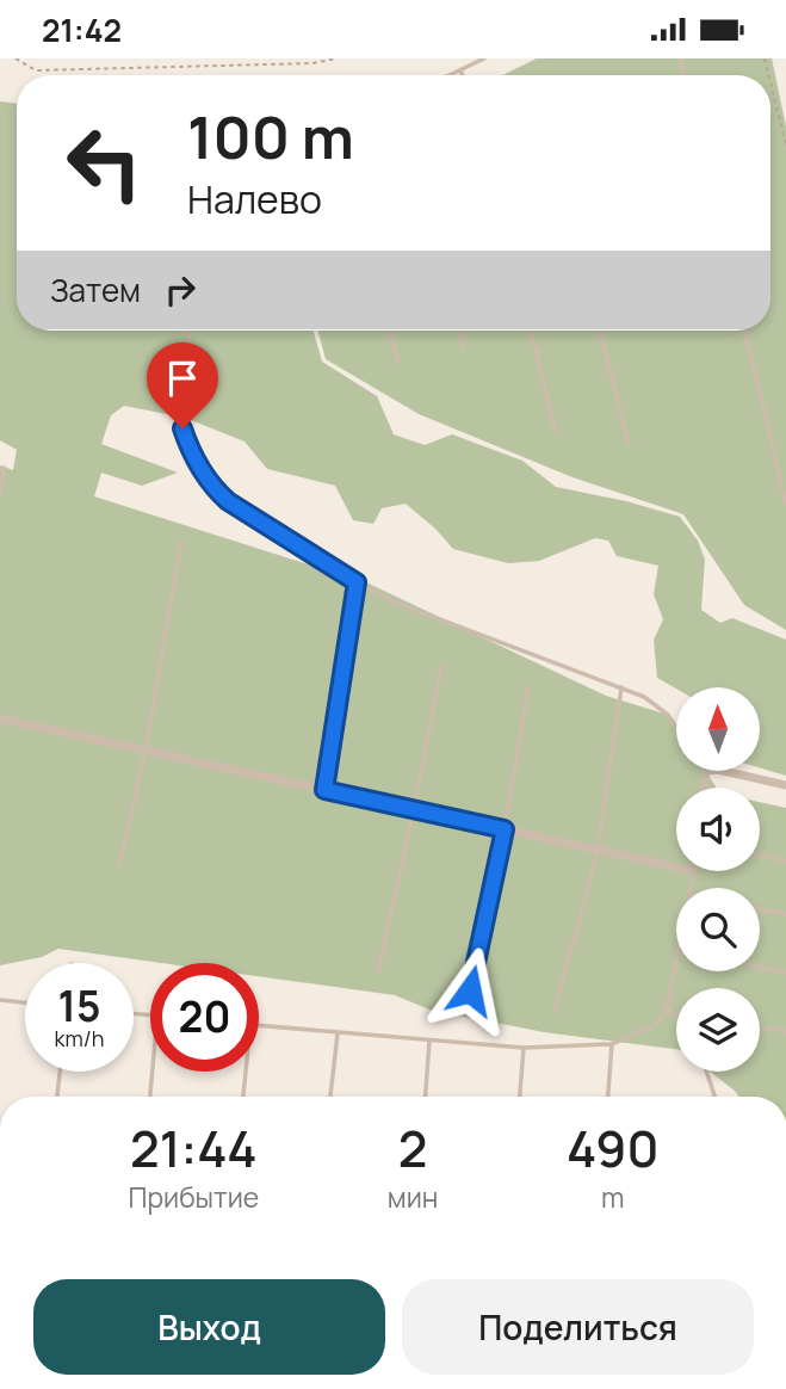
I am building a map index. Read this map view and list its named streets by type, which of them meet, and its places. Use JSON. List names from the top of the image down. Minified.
{"north":"top","page":{"status":"21:42","turn":["100 m","Налево"],"then":"Затем","speed":"15 km/h","limit":"20","eta":["21:44","Прибытие","2","мин","490","m"],"buttons":["Выход","Поделиться"]}}
